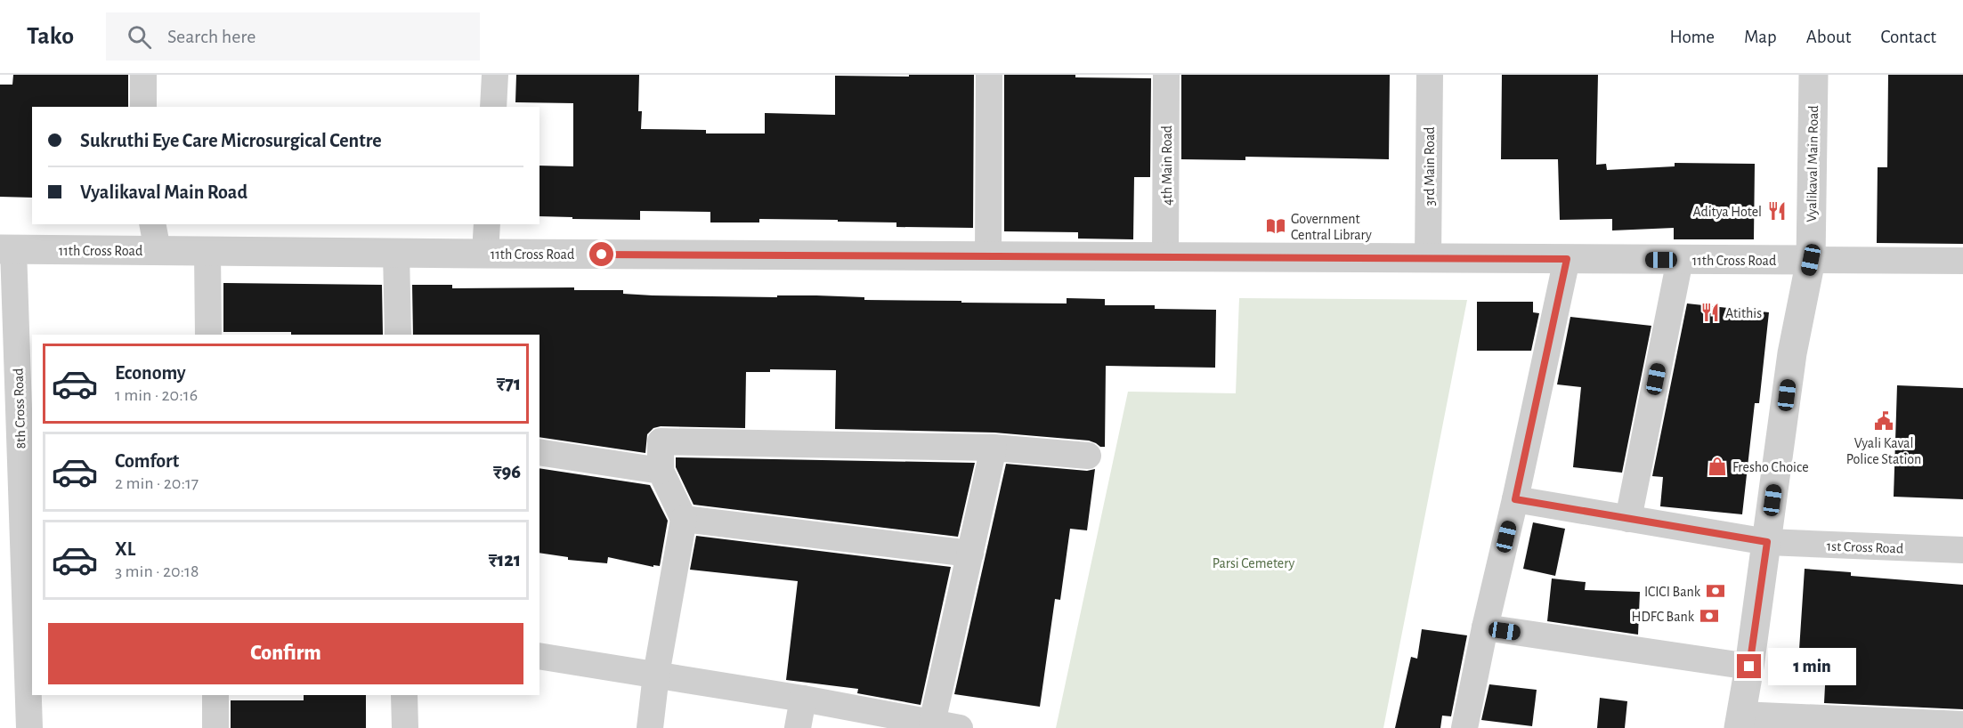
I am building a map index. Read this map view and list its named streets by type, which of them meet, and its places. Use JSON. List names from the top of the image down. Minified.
{"streets":{"street":["Vyalikaval Main Road","4th Main Road","3rd Main Road","11th Cross Road","8th Cross Road","1st Cross Road"]},"crossings":[["Vyalikaval Main Road","11th Cross Road"],["Vyalikaval Main Road","1st Cross Road"],["4th Main Road","11th Cross Road"],["3rd Main Road","11th Cross Road"],["11th Cross Road","8th Cross Road"]],"parks":["Parsi Cemetery"],"places":{"restaurant":["Aditya Hotel","Atithis"],"library":["Government Central Library"],"public building":["Vyali Kaval Police Station"],"shop":["Fresho Choice"],"bank":["ICICI Bank","HDFC Bank"]},"page":{"header":"Tako","search":"Search here","nav":["Home","Map","About","Contact"],"banner":["Sukruthi Eye Care Microsurgical Centre","Vyalikaval Main Road"],"list":[{"name":"Economy","note":"1 min · 20:16","value":"₹71"},{"name":"Comfort","note":"2 min · 20:17","value":"₹96"},{"name":"XL","note":"3 min · 20:18","value":"₹121"}],"buttons":"Confirm","bubble":"1 min"}}
